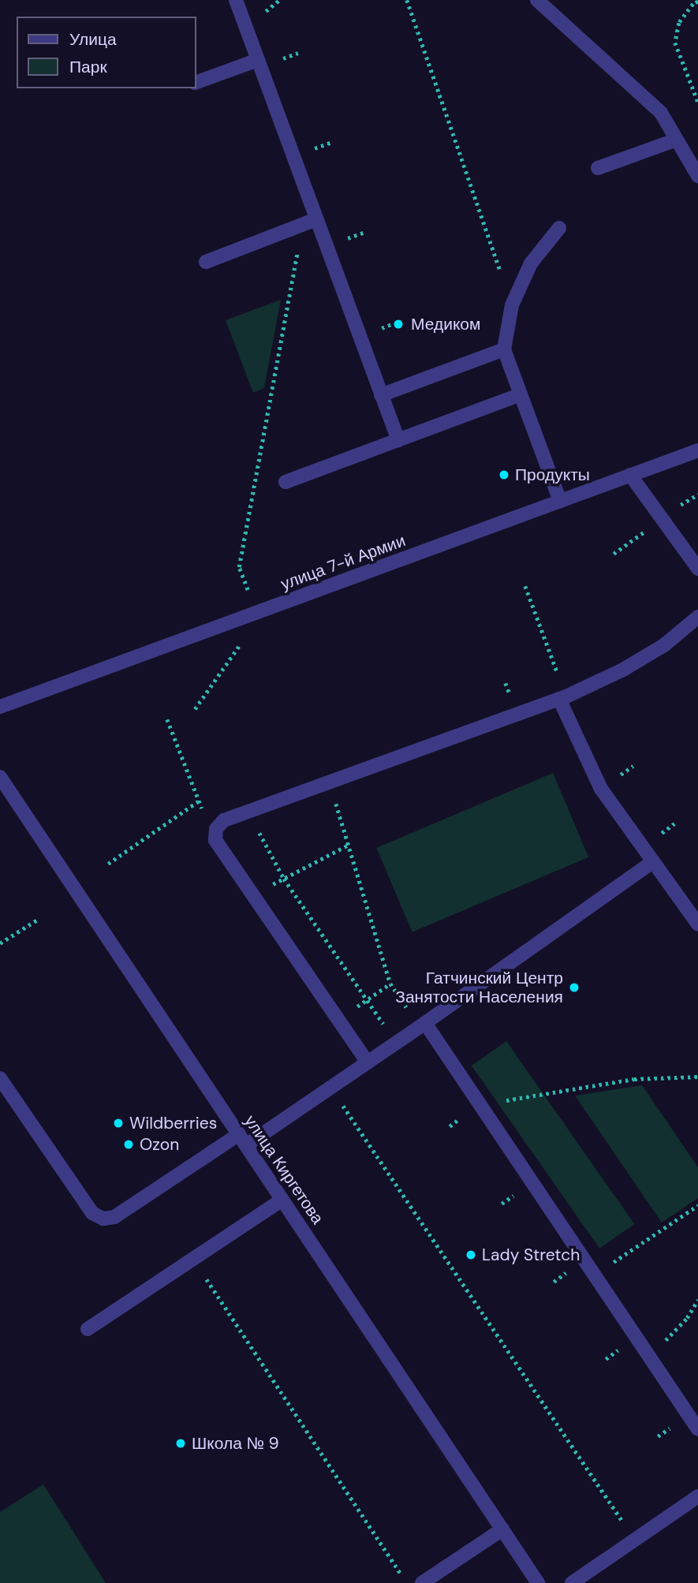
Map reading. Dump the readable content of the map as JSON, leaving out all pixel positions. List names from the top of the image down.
{
  "streets": {
    "street": ["улица 7-й Армии", "улица Киргетова"]
  },
  "places": [
    "Медиком",
    "Продукты",
    "Гатчинский Центр Занятости Населения",
    "Wildberries",
    "Ozon",
    "Lady Stretch",
    "Школа № 9"
  ],
  "legend": ["Улица", "Парк"]
}
